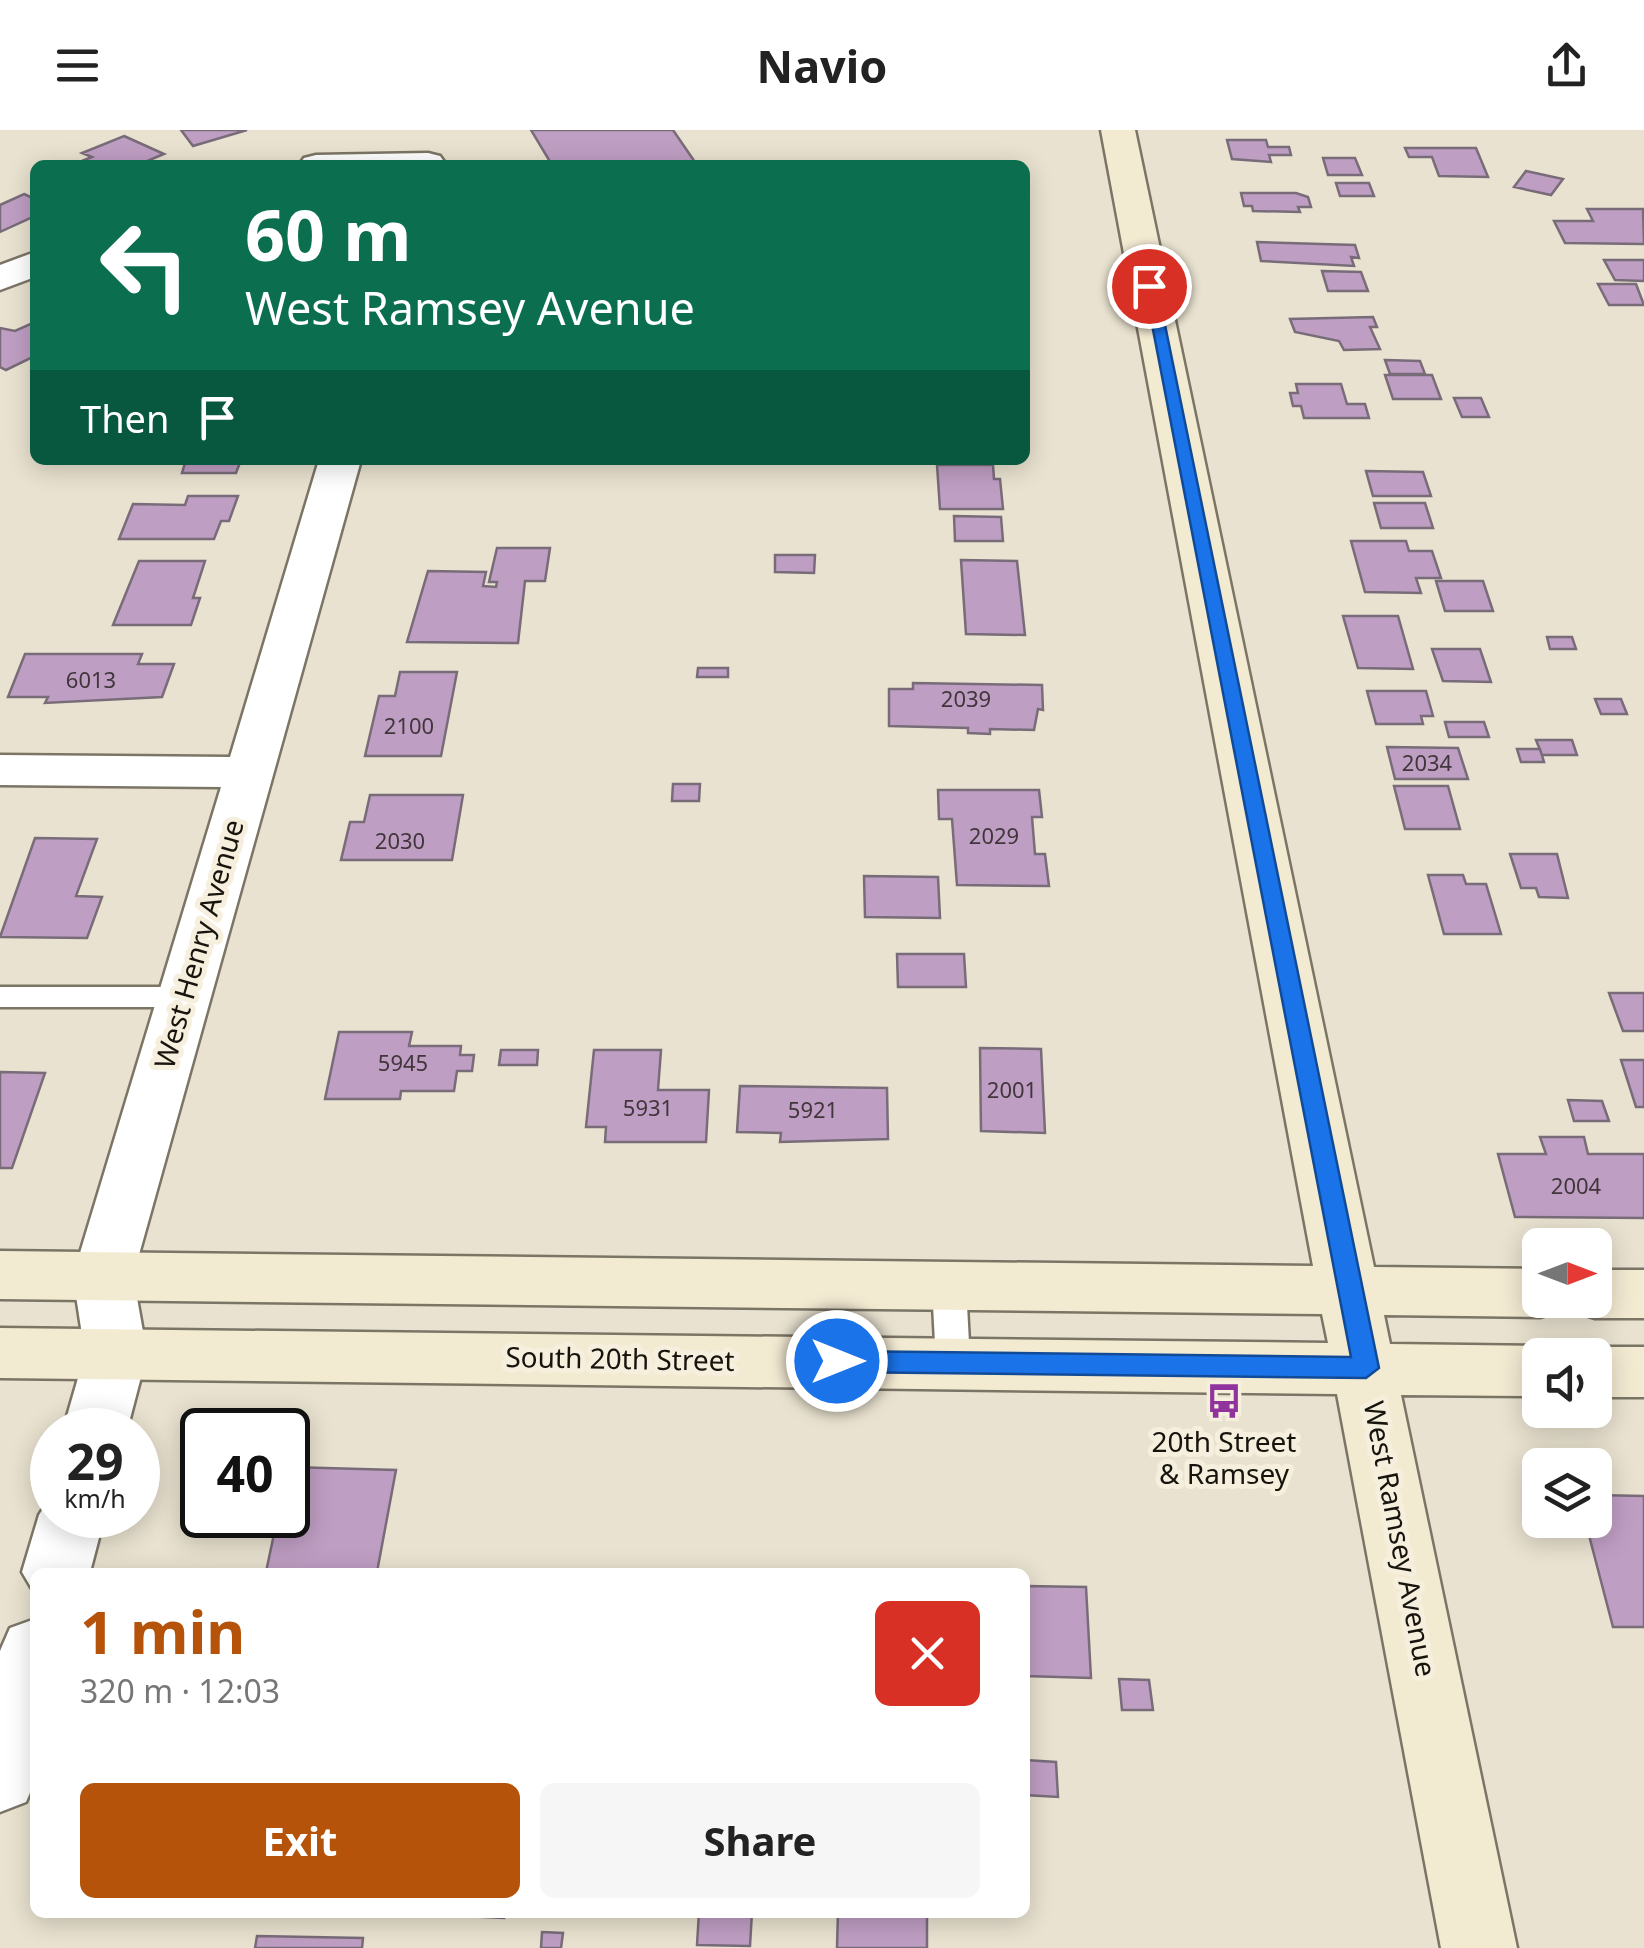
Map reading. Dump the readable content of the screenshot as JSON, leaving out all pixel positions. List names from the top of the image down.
{
  "streets": {
    "street": ["West Henry Avenue", "South 20th Street", "West Ramsey Avenue"]
  },
  "crossings": [
    ["West Henry Avenue", "South 20th Street"],
    ["South 20th Street", "West Ramsey Avenue"]
  ],
  "places": {
    "bus stop": ["20th Street & Ramsey"]
  },
  "house_numbers": [
    "6013",
    "2039",
    "2100",
    "2034",
    "2029",
    "2030",
    "5945",
    "2001",
    "5931",
    "5921",
    "2004"
  ],
  "north": "right",
  "page": {
    "header": "Navio",
    "turn": ["60 m", "West Ramsey Avenue"],
    "then": "Then",
    "speed": "29 km/h",
    "limit": "40",
    "heading": ["1 min", "320 m · 12:03"],
    "buttons": ["Exit", "Share"]
  }
}
